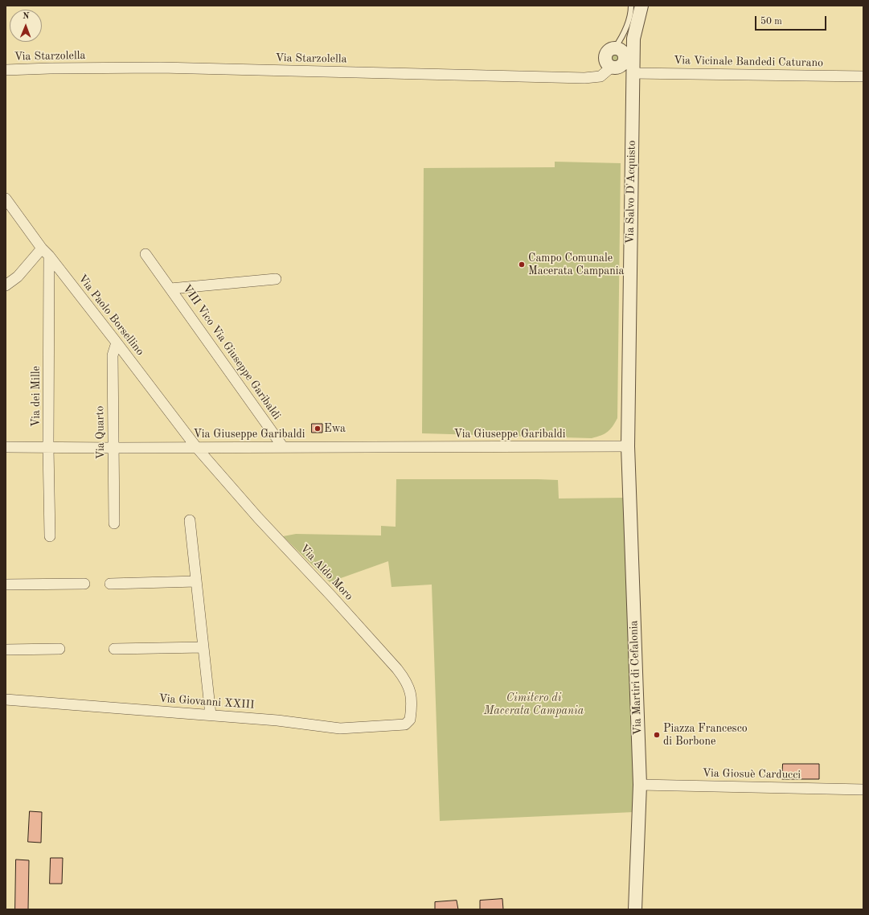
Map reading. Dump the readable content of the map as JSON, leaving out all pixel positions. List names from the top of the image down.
{
  "streets": {
    "street": [
      "Via Starzolella",
      "Via Vicinale Bandedi Caturano",
      "Via Salvo D'Acquisto",
      "Via Paolo Borsellino",
      "VIII Vico Via Giuseppe Garibaldi",
      "Via dei Mille",
      "Via Quarto",
      "Via Giuseppe Garibaldi",
      "Via Aldo Moro",
      "Via Martiri di Cefalonia",
      "Via Giovanni XXIII",
      "Via Giosuè Carducci"
    ]
  },
  "crossings": [
    ["Via Starzolella", "Via Salvo D'Acquisto"],
    ["Via Vicinale Bandedi Caturano", "Via Salvo D'Acquisto"],
    ["Via Salvo D'Acquisto", "Via Giuseppe Garibaldi"],
    ["Via Salvo D'Acquisto", "Via Martiri di Cefalonia"],
    ["Via Paolo Borsellino", "Via dei Mille"],
    ["Via Paolo Borsellino", "Via Quarto"],
    ["Via Paolo Borsellino", "Via Giuseppe Garibaldi"],
    ["Via Paolo Borsellino", "Via Aldo Moro"],
    ["VIII Vico Via Giuseppe Garibaldi", "Via Giuseppe Garibaldi"],
    ["Via dei Mille", "Via Giuseppe Garibaldi"],
    ["Via Quarto", "Via Giuseppe Garibaldi"],
    ["Via Giuseppe Garibaldi", "Via Aldo Moro"],
    ["Via Giuseppe Garibaldi", "Via Martiri di Cefalonia"],
    ["Via Aldo Moro", "Via Giovanni XXIII"],
    ["Via Martiri di Cefalonia", "Via Giosuè Carducci"]
  ],
  "parks": ["Cimitero di Macerata Campania"],
  "places": ["Campo Comunale Macerata Campania", "Ewa", "Piazza Francesco di Borbone"],
  "scale_bar": "50 m",
  "north": "top"
}
